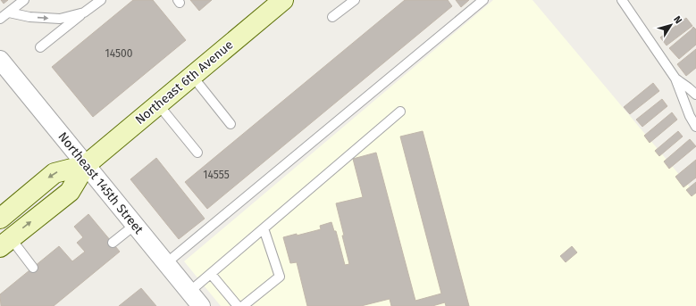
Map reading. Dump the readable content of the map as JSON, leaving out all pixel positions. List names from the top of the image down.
{
  "streets": {
    "main road": ["Northeast 6th Avenue"],
    "street": ["Northeast 145th Street"]
  },
  "crossings": [
    ["Northeast 6th Avenue", "Northeast 145th Street"]
  ],
  "house_numbers": ["14500", "14555"],
  "north": "top right"
}
